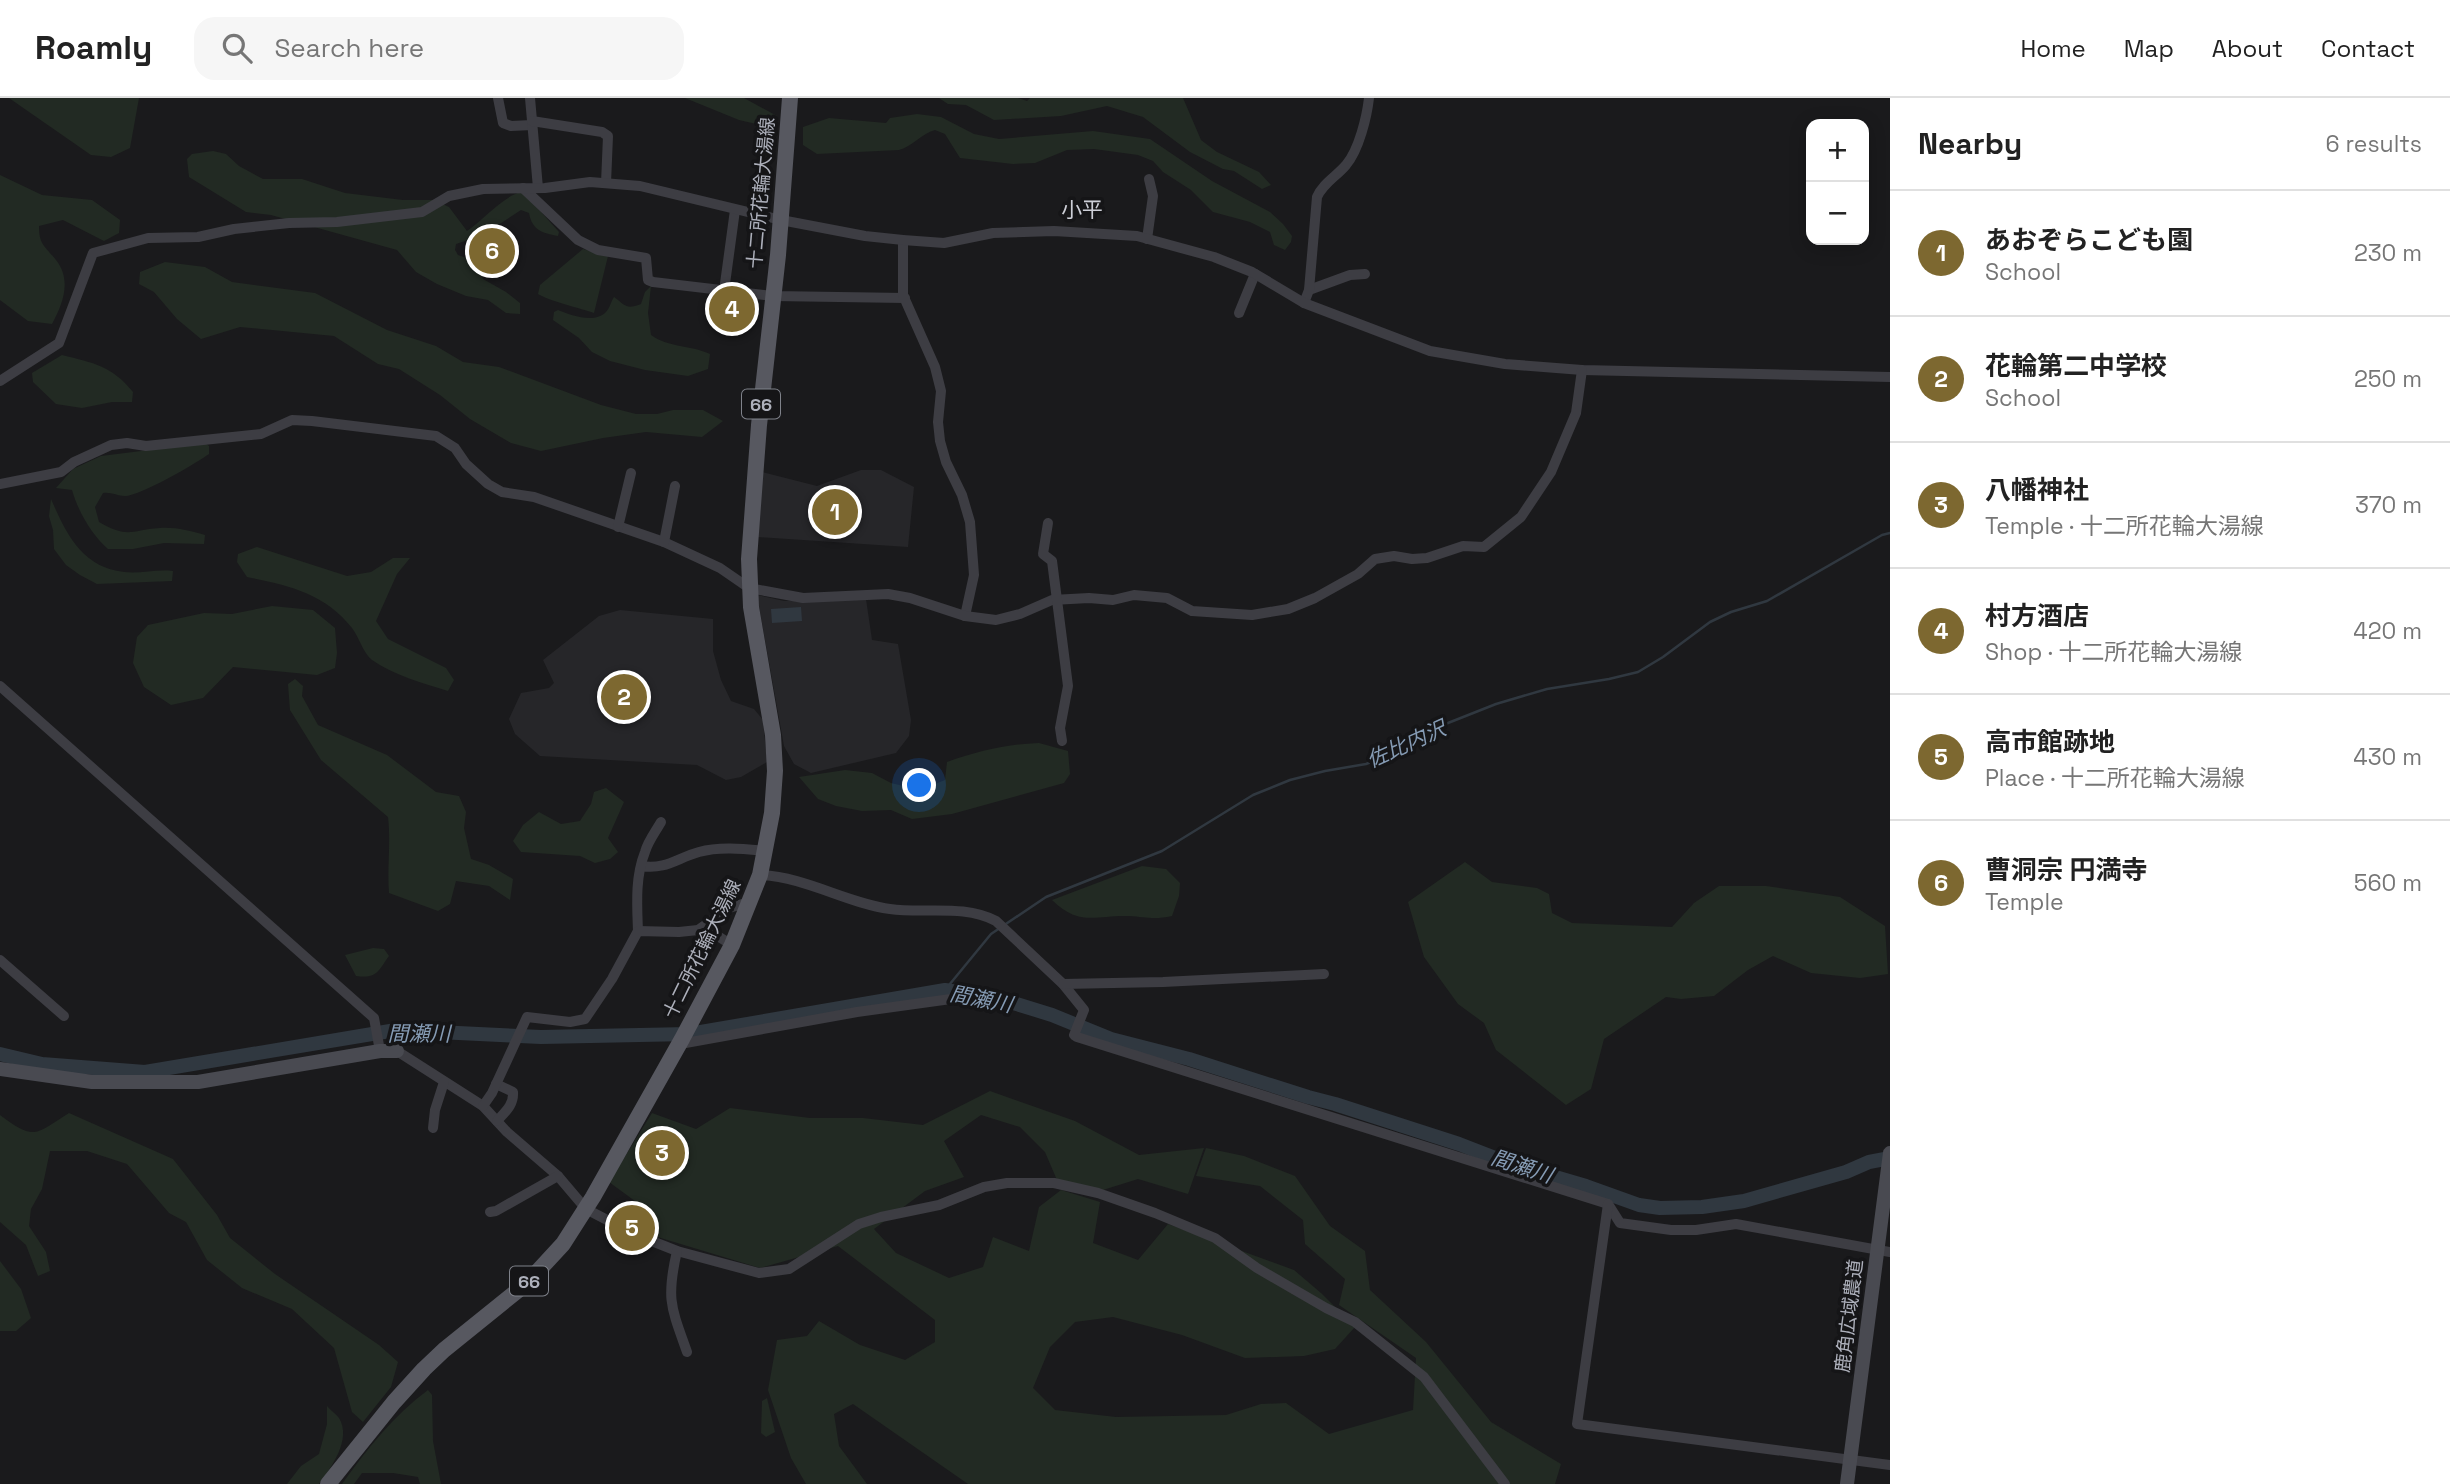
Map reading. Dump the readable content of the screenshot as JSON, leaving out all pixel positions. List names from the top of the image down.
{
  "streets": {
    "main road": ["十二所花輪大湯線", "66"],
    "street": ["鹿角広域農道"]
  },
  "districts": ["小平"],
  "water": ["佐比内沢", "間瀬川"],
  "page": {
    "header": "Roamly",
    "search": "Search here",
    "nav": [
      "Home",
      "Map",
      "About",
      "Contact"
    ],
    "heading": ["Nearby", "6 results"],
    "map_buttons": ["+", "−"],
    "list": [
      {
        "mark": "1",
        "name": "あおぞらこども園",
        "note": "School",
        "value": "230 m"
      },
      {
        "mark": "2",
        "name": "花輪第二中学校",
        "note": "School",
        "value": "250 m"
      },
      {
        "mark": "3",
        "name": "八幡神社",
        "note": "Temple · 十二所花輪大湯線",
        "value": "370 m"
      },
      {
        "mark": "4",
        "name": "村方酒店",
        "note": "Shop · 十二所花輪大湯線",
        "value": "420 m"
      },
      {
        "mark": "5",
        "name": "高市館跡地",
        "note": "Place · 十二所花輪大湯線",
        "value": "430 m"
      },
      {
        "mark": "6",
        "name": "曹洞宗 円満寺",
        "note": "Temple",
        "value": "560 m"
      }
    ],
    "pins": [
      "6",
      "4",
      "1",
      "2",
      "3",
      "5"
    ]
  }
}
